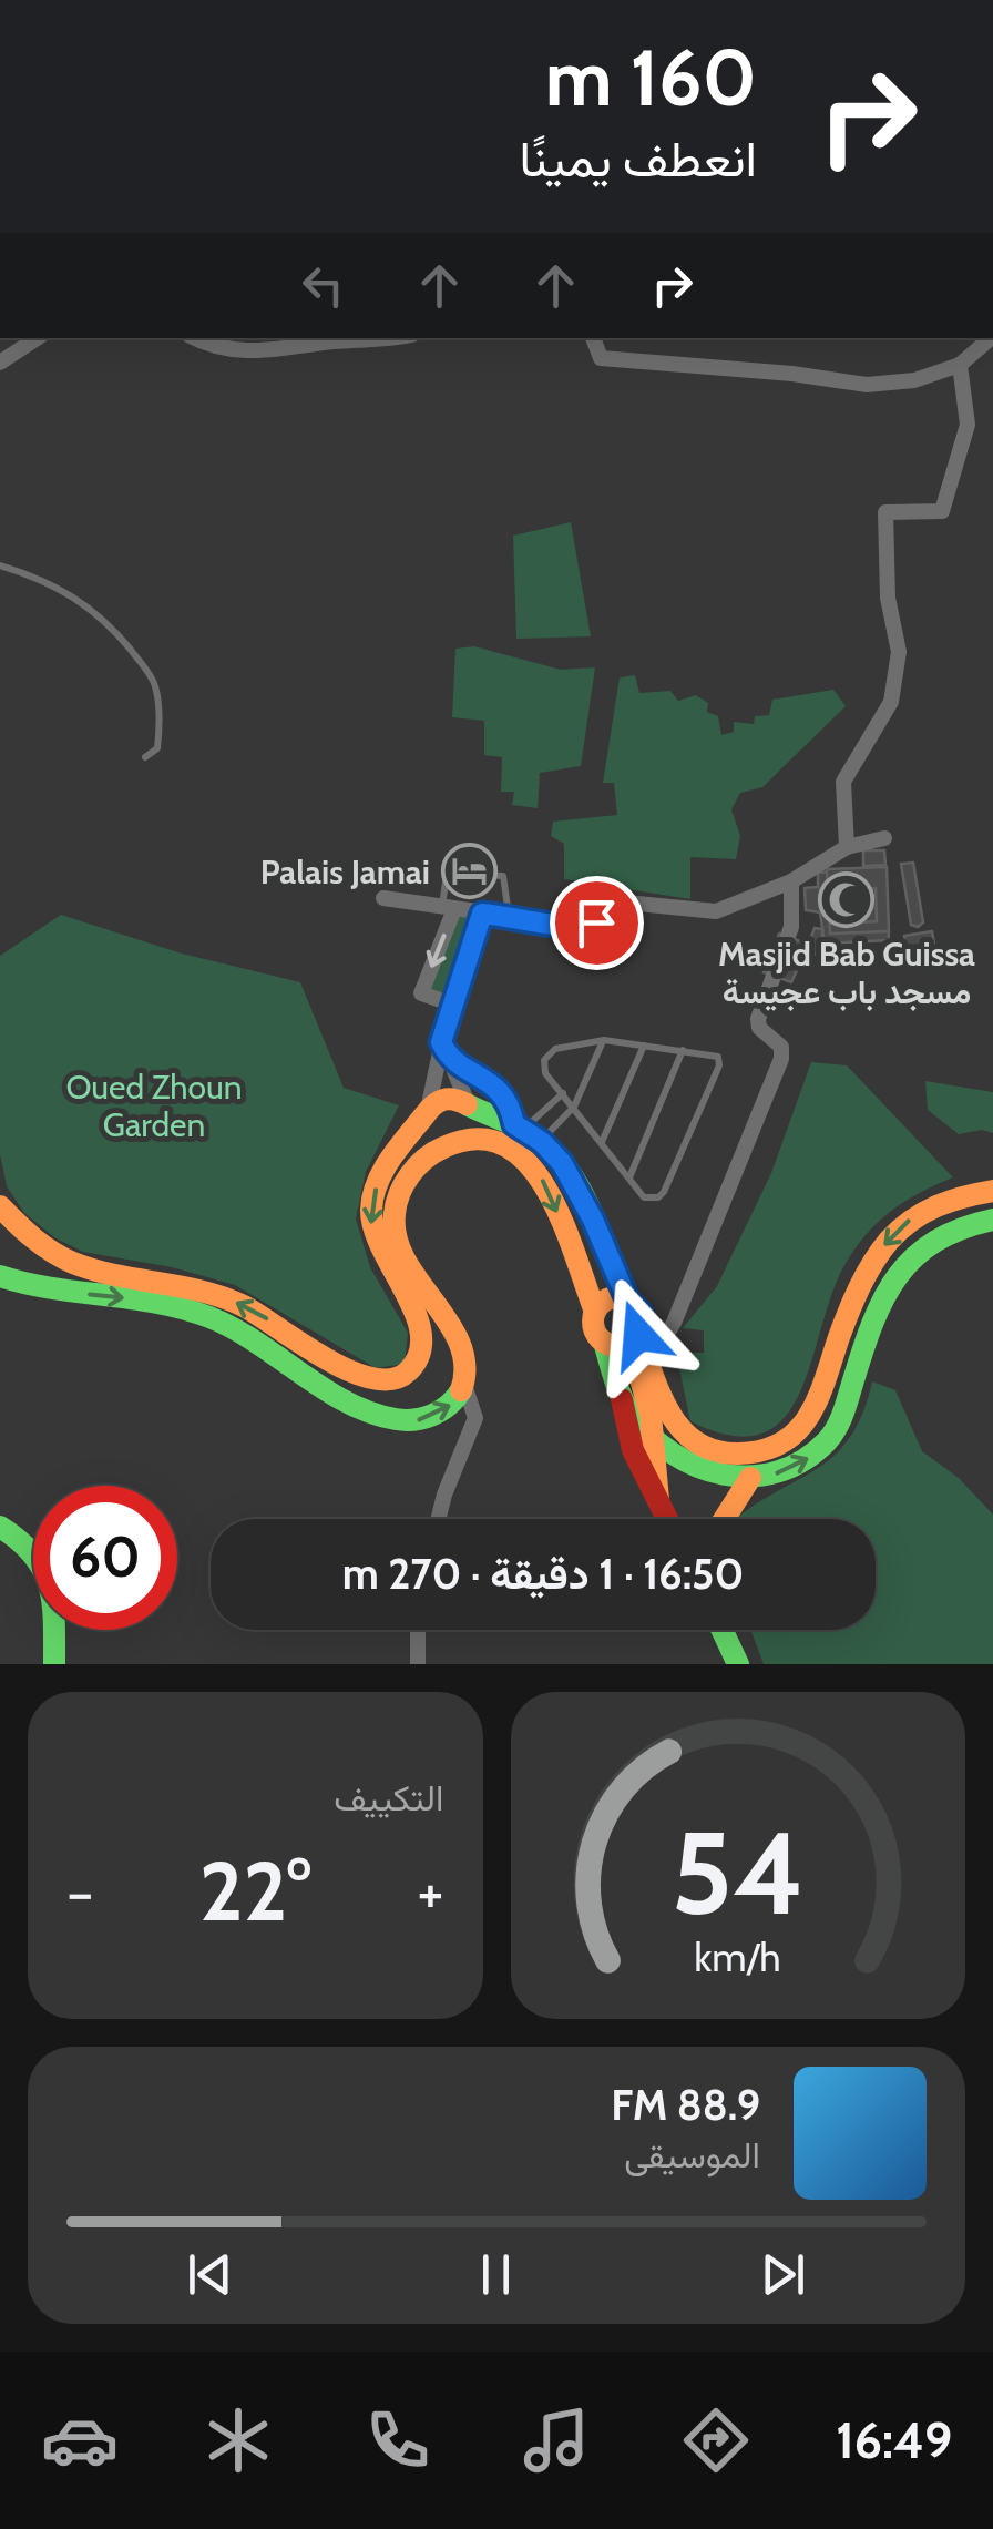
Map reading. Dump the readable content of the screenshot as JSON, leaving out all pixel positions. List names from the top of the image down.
{
  "parks": ["Oued Zhoun Garden"],
  "places": {
    "hotel": ["Palais Jamai"],
    "mosque": ["Masjid Bab Guissa مسجد باب عجيسة"]
  },
  "page": {
    "turn": ["160 m", "انعطف يمينًا"],
    "limit": "60",
    "trip": "16:50 · 1 دقيقة · 270 m",
    "tile": "التكييف",
    "heat": ["−", "22°", "+"],
    "song": ["88.9 FM", "الموسيقى"],
    "tabs": "16:49",
    "gauge": ["54", "km/h"]
  }
}
